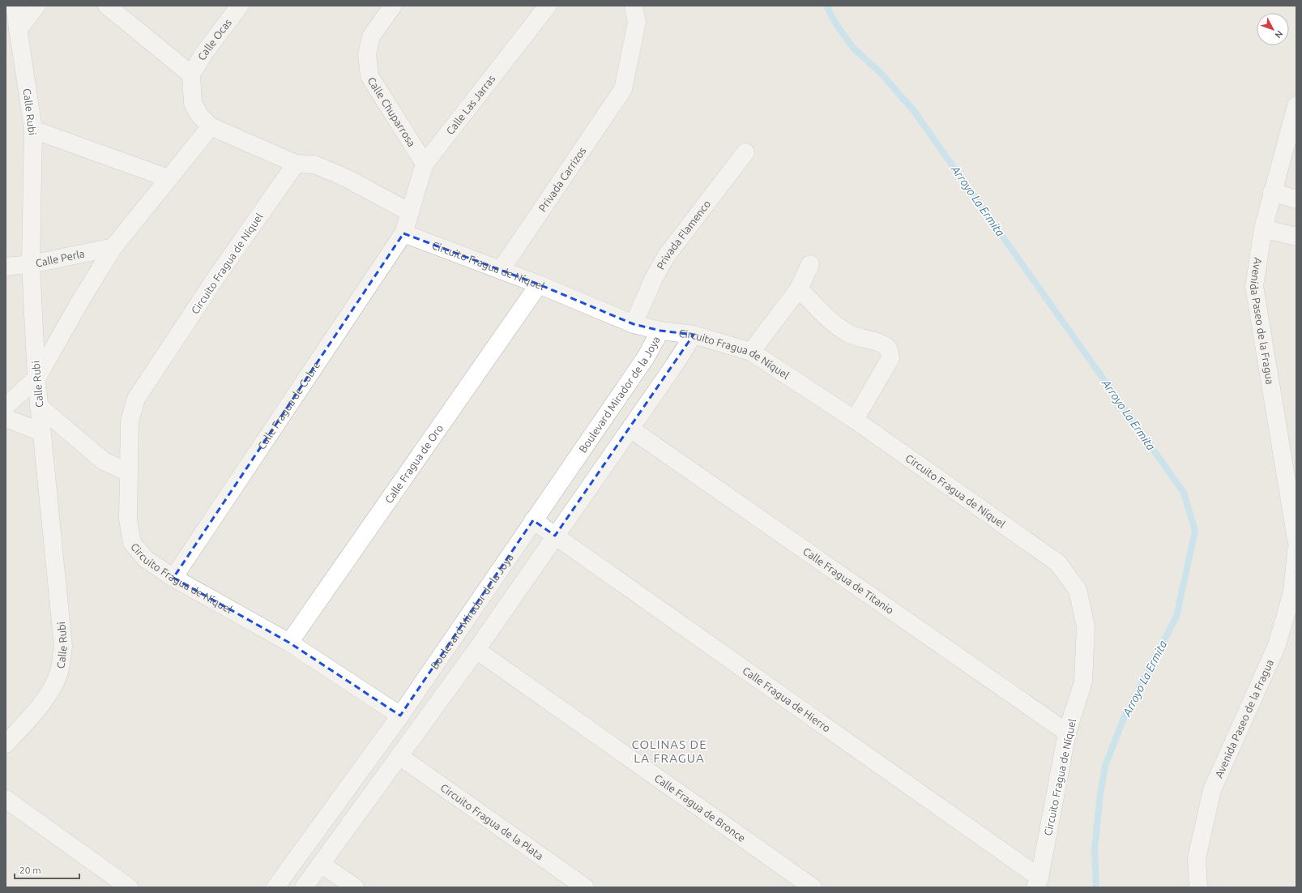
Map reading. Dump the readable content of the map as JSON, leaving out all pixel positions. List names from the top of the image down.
{
  "streets": {
    "street": [
      "Calle Ocas",
      "Calle Las Jarras",
      "Calle Chuparrosa",
      "Calle Rubi",
      "Privada Carrizos",
      "Privada Flamenco",
      "Calle Perla",
      "Circuito Fragua de Níquel",
      "Avenida Paseo de la Fragua",
      "Boulevard Mirador de la Joya",
      "Calle Fragua de Cobre",
      "Calle Fragua de Oro",
      "Calle Fragua de Titanio",
      "Calle Fragua de Hierro",
      "Calle Fragua de Bronce",
      "Circuito Fragua de la Plata"
    ]
  },
  "crossings": [
    ["Calle Las Jarras", "Calle Chuparrosa"],
    ["Calle Rubi", "Calle Perla"],
    ["Privada Carrizos", "Circuito Fragua de Níquel"],
    ["Privada Flamenco", "Circuito Fragua de Níquel"],
    ["Circuito Fragua de Níquel", "Boulevard Mirador de la Joya"],
    ["Circuito Fragua de Níquel", "Calle Fragua de Cobre"],
    ["Circuito Fragua de Níquel", "Calle Fragua de Oro"],
    ["Circuito Fragua de Níquel", "Calle Fragua de Titanio"],
    ["Circuito Fragua de Níquel", "Calle Fragua de Hierro"],
    ["Boulevard Mirador de la Joya", "Calle Fragua de Hierro"]
  ],
  "districts": ["COLINAS DE LA FRAGUA"],
  "water": ["Arroyo La Ermita"],
  "scale_bar": "20 m",
  "north": "bottom right"
}
